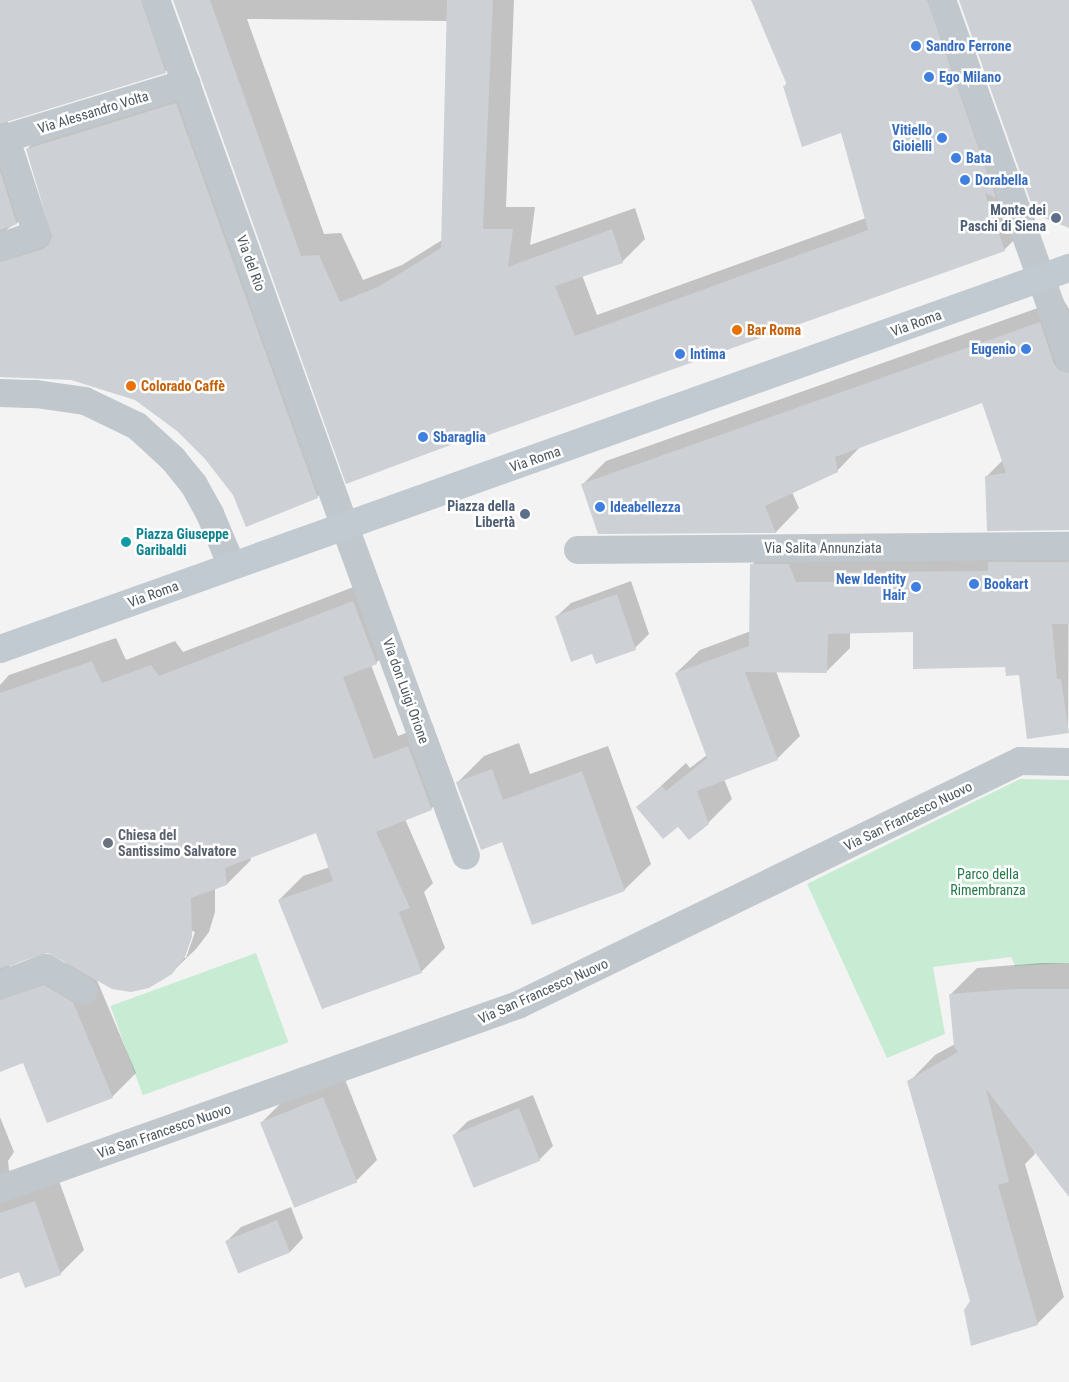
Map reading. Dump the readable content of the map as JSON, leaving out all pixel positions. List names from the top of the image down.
{
  "streets": {
    "main road": ["Via Roma"],
    "street": [
      "Via Alessandro Volta",
      "Via del Rio",
      "Via Salita Annunziata",
      "Via don Luigi Orione",
      "Via San Francesco Nuovo"
    ]
  },
  "crossings": [
    ["Via Alessandro Volta", "Via del Rio"],
    ["Via del Rio", "Via Roma"],
    ["Via del Rio", "Via don Luigi Orione"],
    ["Via Roma", "Via don Luigi Orione"]
  ],
  "parks": ["Parco della Rimembranza"],
  "places": [
    "Sandro Ferrone",
    "Ego Milano",
    "Vitiello Gioielli",
    "Bata",
    "Dorabella",
    "Monte dei Paschi di Siena",
    "Bar Roma",
    "Eugenio",
    "Intima",
    "Colorado Caffè",
    "Sbaraglia",
    "Ideabellezza",
    "Piazza della Libertà",
    "Piazza Giuseppe Garibaldi",
    "Bookart",
    "New Identity Hair",
    "Chiesa del Santissimo Salvatore"
  ]
}
